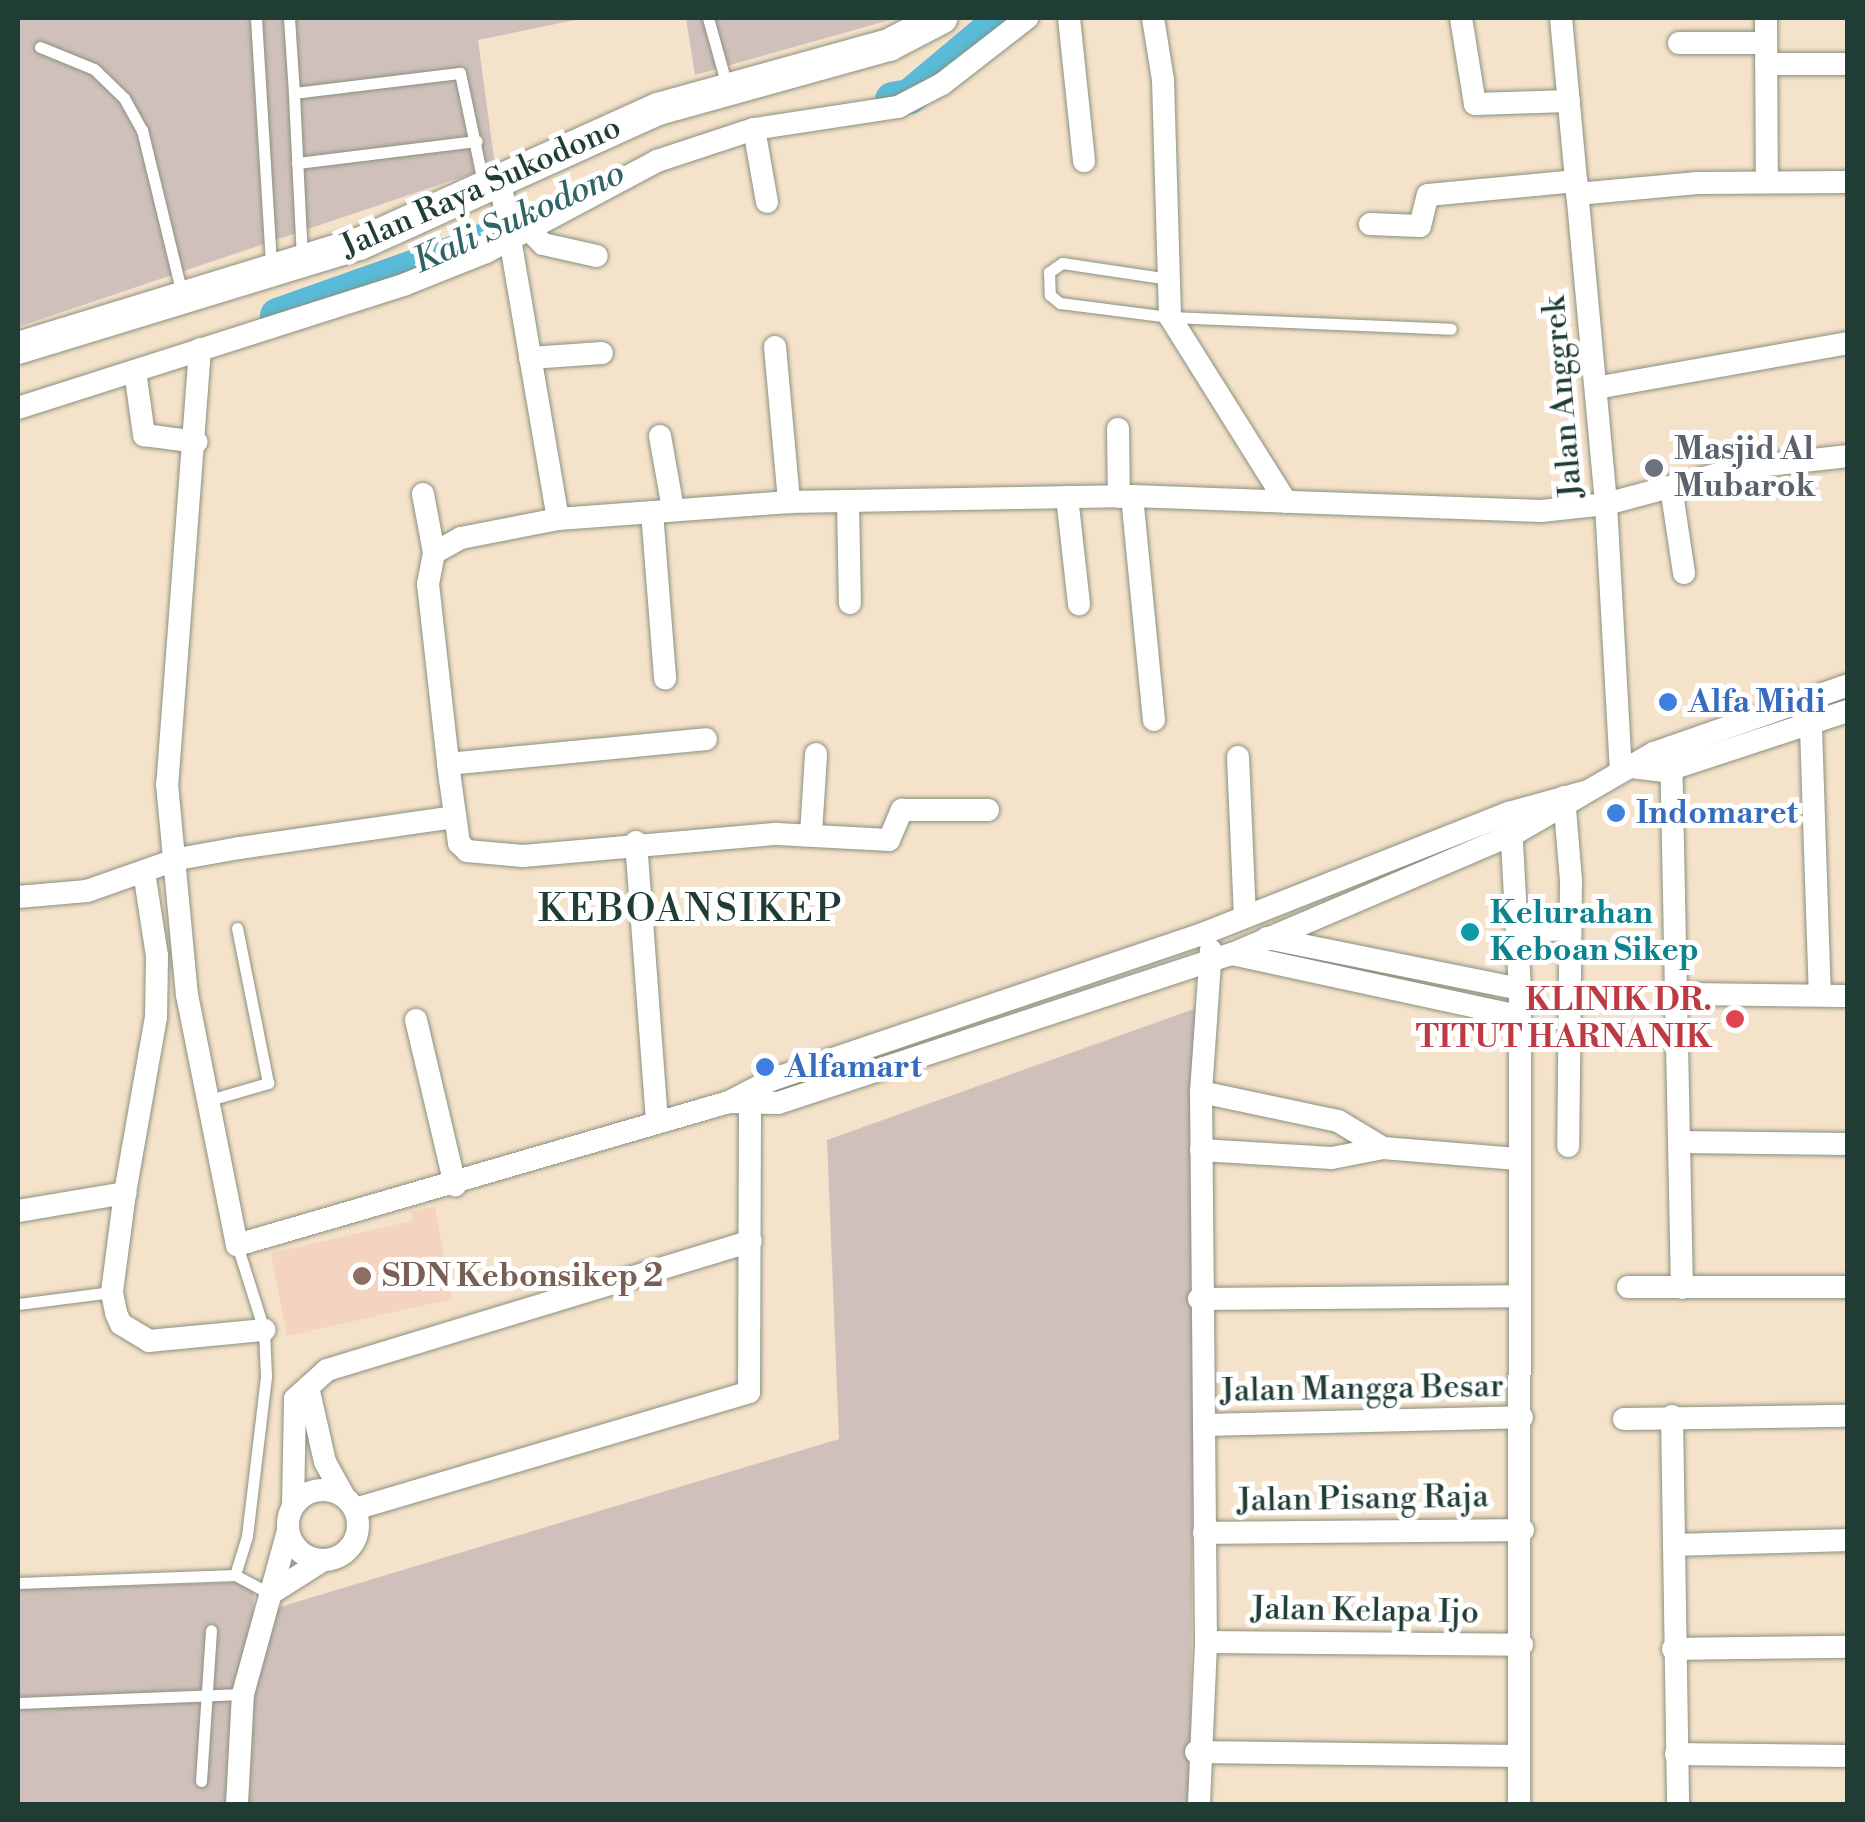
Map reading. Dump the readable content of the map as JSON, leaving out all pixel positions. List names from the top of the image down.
{
  "streets": {
    "main road": ["Jalan Raya Sukodono"],
    "street": [
      "Jalan Anggrek",
      "Jalan Mangga Besar",
      "Jalan Pisang Raja",
      "Jalan Kelapa Ijo"
    ]
  },
  "districts": ["KEBOANSIKEP"],
  "water": ["Kali Sukodono"],
  "places": [
    "Masjid Al Mubarok",
    "Alfa Midi",
    "Indomaret",
    "Kelurahan Keboan Sikep",
    "KLINIK DR. TITUT HARNANIK",
    "Alfamart",
    "SDN Kebonsikep 2"
  ]
}
